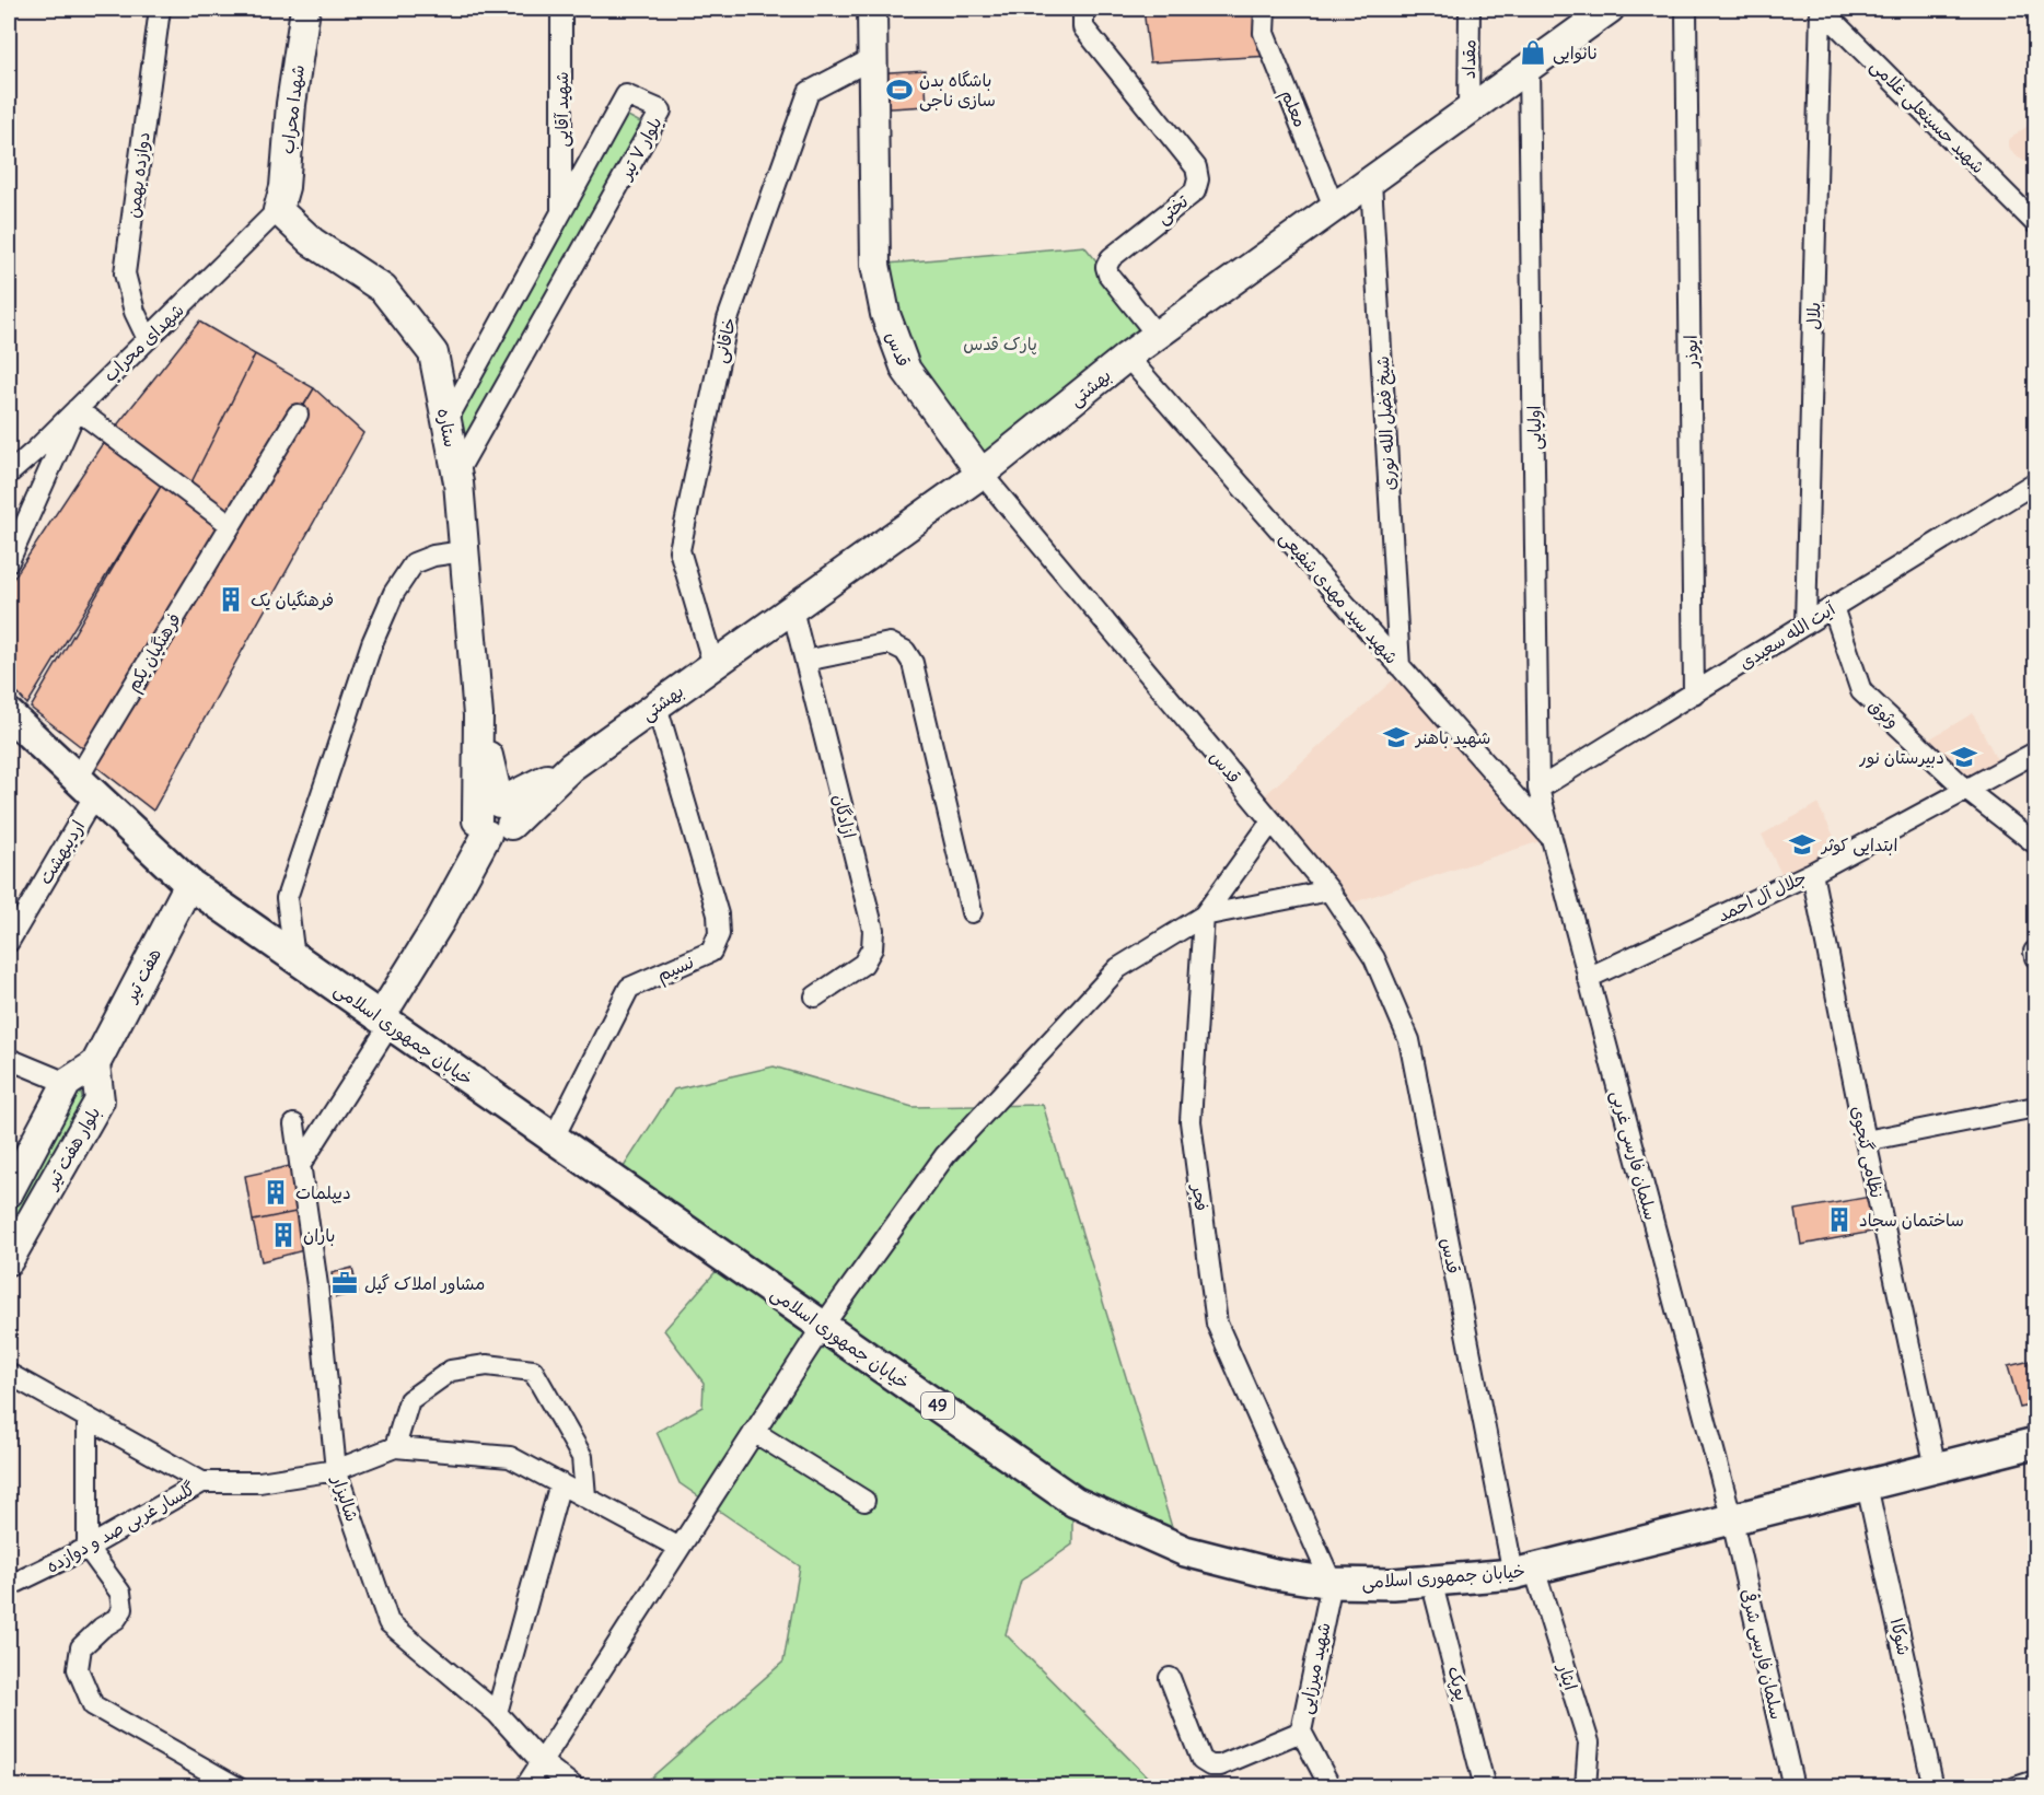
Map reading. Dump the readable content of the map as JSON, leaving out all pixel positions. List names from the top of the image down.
{
  "streets": {
    "main road": ["خیابان جمهوری اسلامی", "49"],
    "street": [
      "مقداد",
      "معلم",
      "شهدا محراب",
      "شهید آقایی",
      "شهید حسینعلی غلامی",
      "بلوار ۷ تیر",
      "دوازده بهمن",
      "تختی",
      "بلال",
      "خاقانی",
      "شهدای محراب",
      "قدس",
      "ابوذر",
      "بهشتی",
      "شیخ فضل الله نوری",
      "ستاره",
      "اولیایی",
      "شهید سید مهدی شفیعی",
      "آیت الله سعیدی",
      "فرهنگیان یکم",
      "وثوق",
      "ازادگان",
      "اردیبهشت",
      "جلال آل احمد",
      "نسیم",
      "هفت تیر",
      "بلوار هفت تیر",
      "نظامی گنجوی",
      "سلمان فارسی غربی",
      "فجر",
      "شالیزار",
      "گلسار غربی صد و دوازده",
      "شوکا۱",
      "سلمان فارسی شرقی",
      "شهید میرزایی",
      "ایثار",
      "پوپک"
    ]
  },
  "crossings": [
    ["مقداد", "بهشتی"],
    ["معلم", "بهشتی"],
    ["شهدا محراب", "شهدای محراب"],
    ["شهدا محراب", "ستاره"],
    ["شهید آقایی", "بلوار ۷ تیر"],
    ["شهید حسینعلی غلامی", "بلال"],
    ["بلوار ۷ تیر", "ستاره"],
    ["دوازده بهمن", "شهدای محراب"],
    ["تختی", "بهشتی"],
    ["بلال", "آیت الله سعیدی"],
    ["خاقانی", "قدس"],
    ["خاقانی", "بهشتی"],
    ["شهدای محراب", "ستاره"],
    ["قدس", "بهشتی"],
    ["قدس", "خیابان جمهوری اسلامی"],
    ["قدس", "ایثار"],
    ["ابوذر", "آیت الله سعیدی"],
    ["بهشتی", "شیخ فضل الله نوری"],
    ["بهشتی", "ستاره"],
    ["بهشتی", "اولیایی"],
    ["بهشتی", "شهید سید مهدی شفیعی"],
    ["بهشتی", "ازادگان"],
    ["بهشتی", "نسیم"],
    ["شیخ فضل الله نوری", "شهید سید مهدی شفیعی"],
    ["اولیایی", "آیت الله سعیدی"],
    ["اولیایی", "سلمان فارسی غربی"],
    ["شهید سید مهدی شفیعی", "سلمان فارسی غربی"],
    ["آیت الله سعیدی", "وثوق"],
    ["آیت الله سعیدی", "سلمان فارسی غربی"],
    ["فرهنگیان یکم", "اردیبهشت"],
    ["فرهنگیان یکم", "خیابان جمهوری اسلامی"],
    ["وثوق", "جلال آل احمد"],
    ["اردیبهشت", "خیابان جمهوری اسلامی"],
    ["جلال آل احمد", "نظامی گنجوی"],
    ["جلال آل احمد", "سلمان فارسی غربی"],
    ["نسیم", "خیابان جمهوری اسلامی"],
    ["هفت تیر", "خیابان جمهوری اسلامی"],
    ["هفت تیر", "بلوار هفت تیر"],
    ["خیابان جمهوری اسلامی", "نظامی گنجوی"],
    ["خیابان جمهوری اسلامی", "سلمان فارسی غربی"],
    ["خیابان جمهوری اسلامی", "فجر"],
    ["خیابان جمهوری اسلامی", "شوکا۱"],
    ["خیابان جمهوری اسلامی", "سلمان فارسی شرقی"],
    ["خیابان جمهوری اسلامی", "شهید میرزایی"],
    ["خیابان جمهوری اسلامی", "ایثار"],
    ["خیابان جمهوری اسلامی", "پوپک"],
    ["سلمان فارسی غربی", "سلمان فارسی شرقی"],
    ["فجر", "شهید میرزایی"],
    ["شالیزار", "گلسار غربی صد و دوازده"]
  ],
  "parks": ["پارک قدس"],
  "places": {
    "shop": ["نانوایی"],
    "sports": ["باشگاه بدن سازی ناجی"],
    "building": [
      "فرهنگیان یک",
      "دیپلمات",
      "ساختمان سجاد",
      "باران"
    ],
    "school or university": ["شهید باهنر", "دبیرستان نور", "ابتدایی کوثر"],
    "office": ["مشاور املاک گیل"]
  }
}
